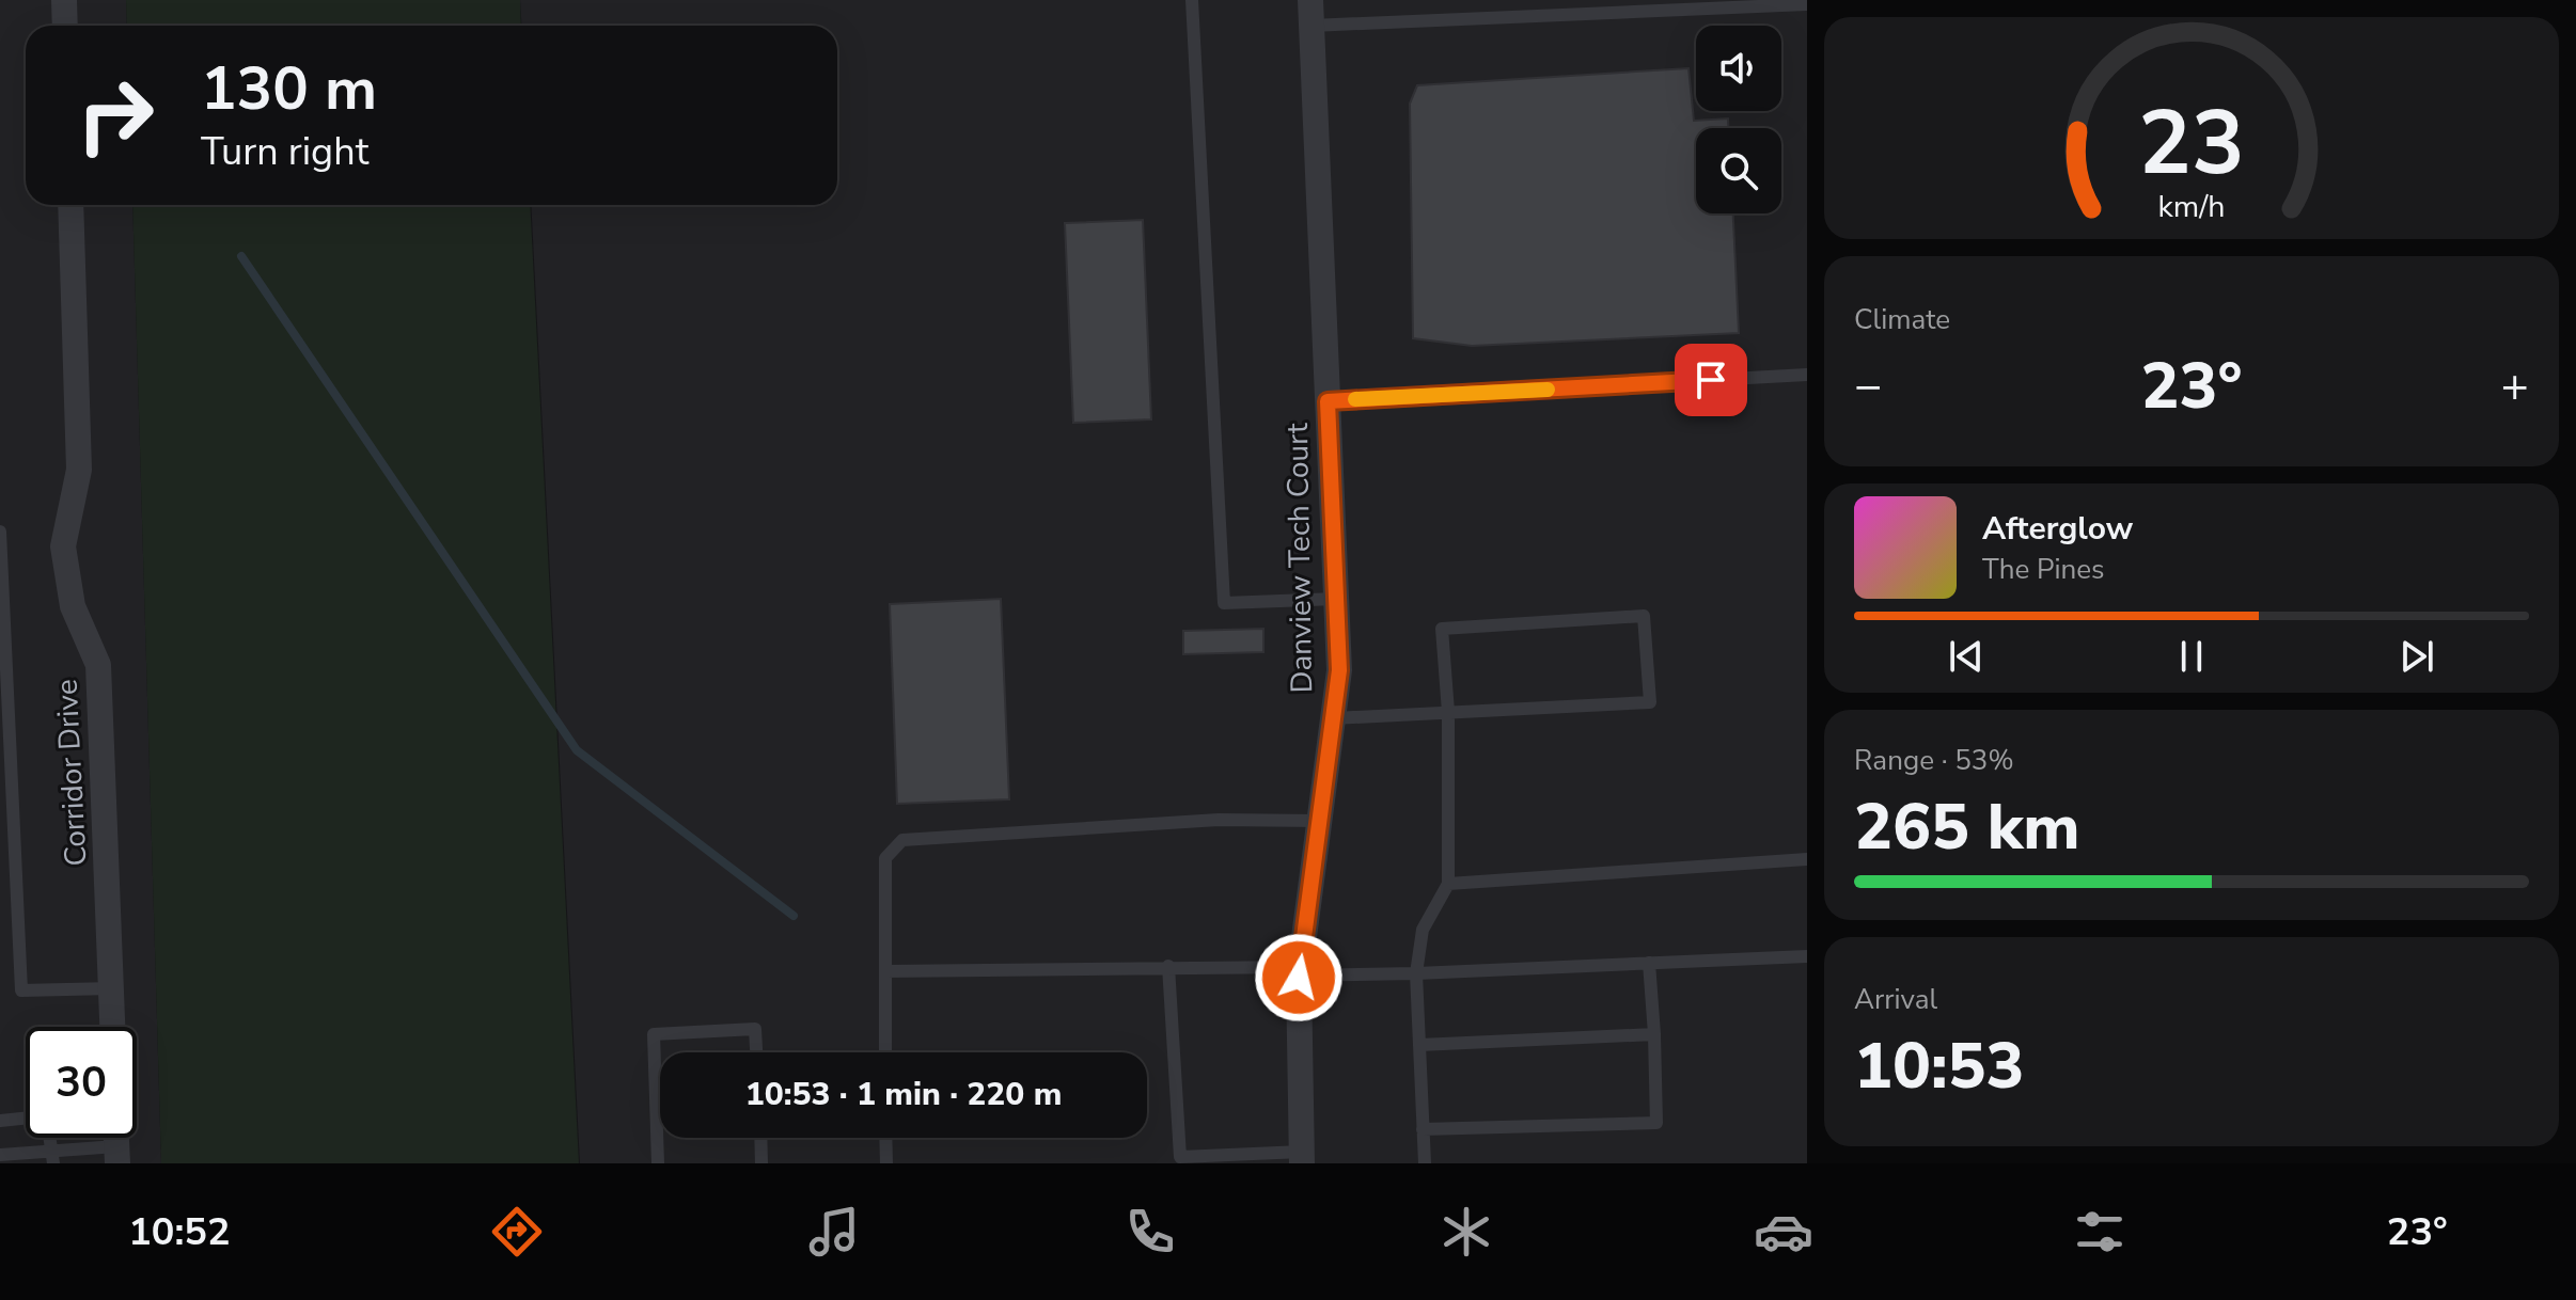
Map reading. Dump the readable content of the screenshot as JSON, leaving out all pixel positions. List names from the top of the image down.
{
  "streets": {
    "street": ["Danview Tech Court", "Corridor Drive"]
  },
  "page": {
    "turn": ["130 m", "Turn right"],
    "tile": [
      "Climate",
      ["Range · 53%", "265 km"],
      ["Arrival", "10:53"]
    ],
    "heat": ["−", "23°", "+"],
    "song": ["Afterglow", "The Pines"],
    "limit": "30",
    "trip": "10:53 · 1 min · 220 m",
    "tabs": ["10:52", "23°"],
    "gauge": ["23", "km/h"]
  }
}
